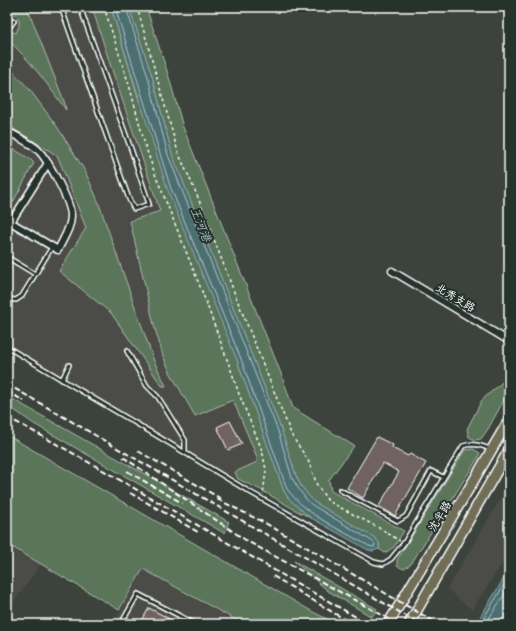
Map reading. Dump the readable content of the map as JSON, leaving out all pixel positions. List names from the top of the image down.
{
  "streets": {
    "main road": ["沈半路"],
    "street": ["北秀支路"]
  },
  "water": ["王河港"]
}
